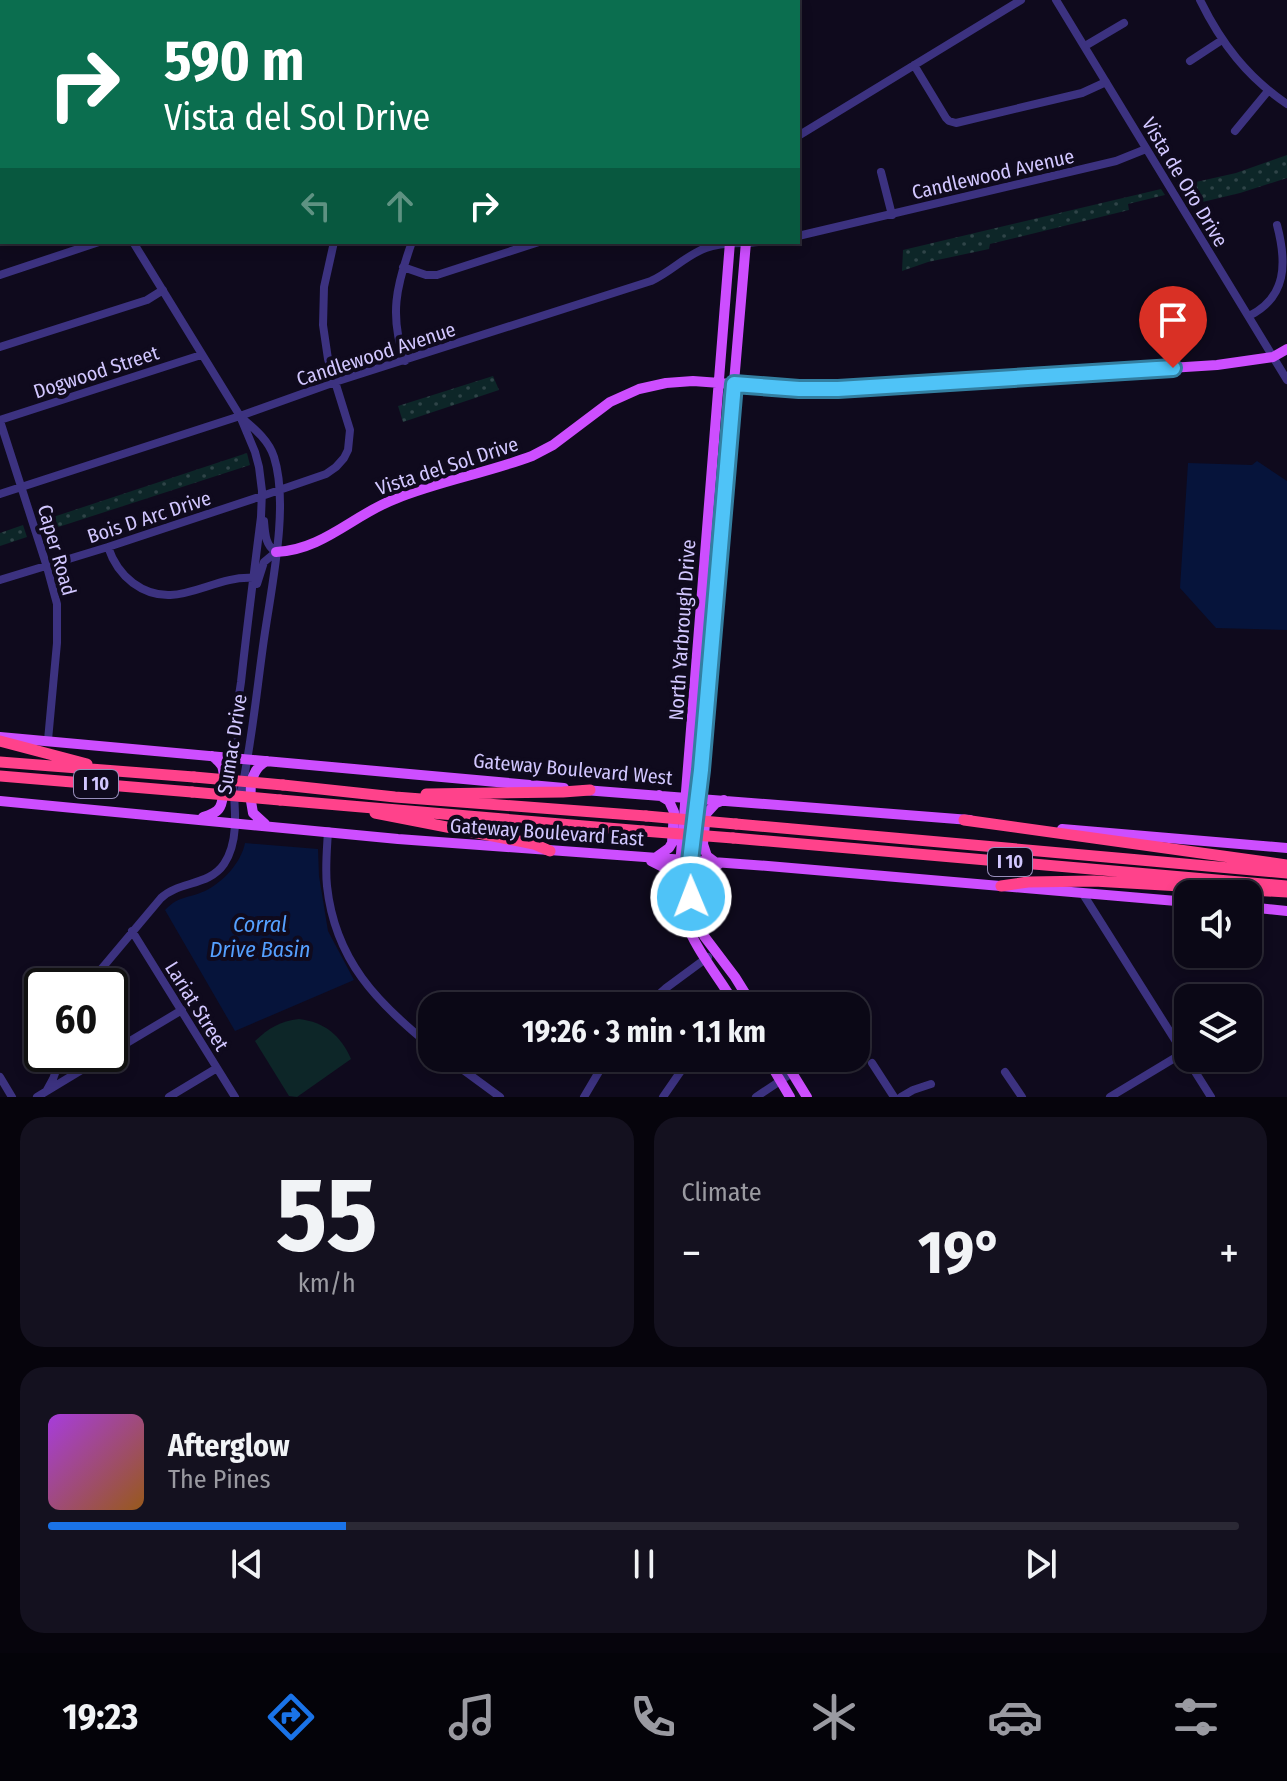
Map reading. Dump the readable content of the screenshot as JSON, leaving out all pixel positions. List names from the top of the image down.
{
  "streets": {
    "highway": ["I 10"],
    "main road": [
      "Vista del Sol Drive",
      "North Yarbrough Drive",
      "Gateway Boulevard West",
      "Gateway Boulevard East"
    ],
    "street": [
      "Candlewood Avenue",
      "Vista de Oro Drive",
      "Dogwood Street",
      "Bois D Arc Drive",
      "Caper Road",
      "Sumac Drive",
      "Lariat Street"
    ]
  },
  "crossings": [
    ["Candlewood Avenue", "Vista de Oro Drive"],
    ["Candlewood Avenue", "Bois D Arc Drive"],
    ["Candlewood Avenue", "Caper Road"],
    ["Candlewood Avenue", "Sumac Drive"],
    ["Vista de Oro Drive", "Vista del Sol Drive"],
    ["Dogwood Street", "Caper Road"],
    ["Dogwood Street", "Sumac Drive"],
    ["Vista del Sol Drive", "North Yarbrough Drive"],
    ["Vista del Sol Drive", "Sumac Drive"],
    ["Bois D Arc Drive", "Caper Road"],
    ["Bois D Arc Drive", "Sumac Drive"],
    ["Caper Road", "Gateway Boulevard West"],
    ["North Yarbrough Drive", "Gateway Boulevard West"],
    ["North Yarbrough Drive", "Gateway Boulevard East"],
    ["Sumac Drive", "Gateway Boulevard West"],
    ["Sumac Drive", "Gateway Boulevard East"]
  ],
  "water": ["Corral Drive Basin"],
  "page": {
    "turn": ["590 m", "Vista del Sol Drive"],
    "limit": "60",
    "trip": "19:26 · 3 min · 1.1 km",
    "tile": [
      ["55", "km/h"],
      "Climate"
    ],
    "heat": ["−", "19°", "+"],
    "song": ["Afterglow", "The Pines"],
    "tabs": "19:23"
  }
}
